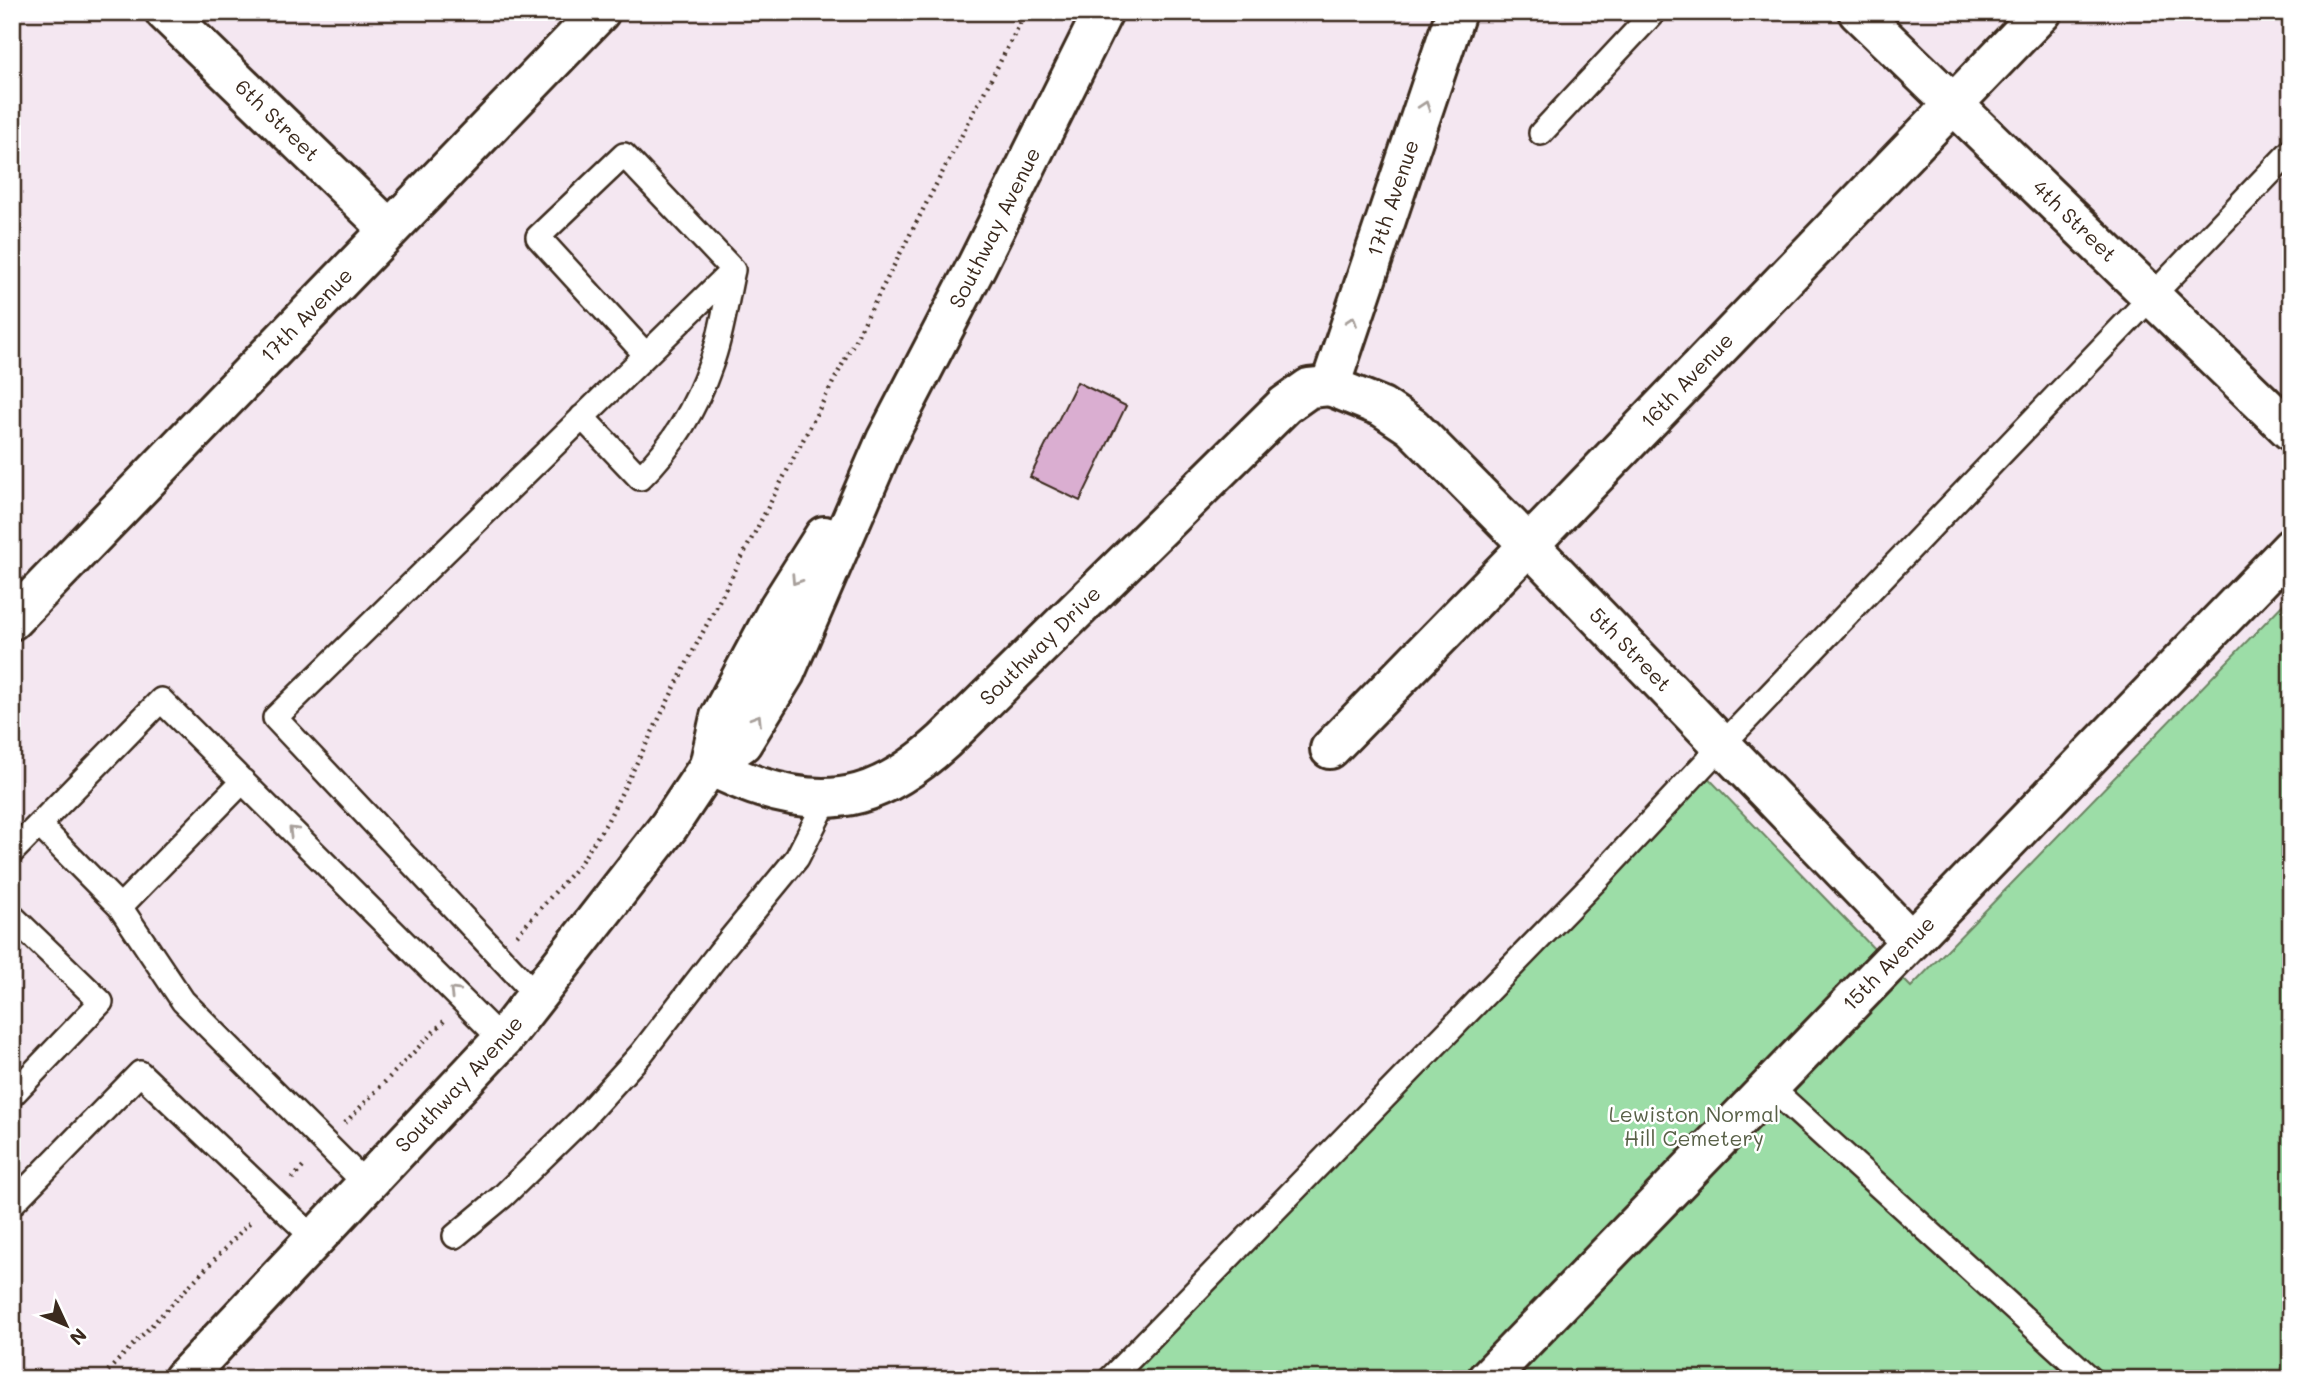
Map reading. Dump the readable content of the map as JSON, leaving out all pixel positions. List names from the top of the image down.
{
  "streets": {
    "street": [
      "6th Street",
      "17th Avenue",
      "4th Street",
      "Southway Avenue",
      "16th Avenue",
      "Southway Drive",
      "5th Street",
      "15th Avenue"
    ]
  },
  "crossings": [
    ["6th Street", "17th Avenue"],
    ["17th Avenue", "Southway Drive"],
    ["17th Avenue", "5th Street"],
    ["4th Street", "16th Avenue"],
    ["Southway Avenue", "Southway Drive"],
    ["16th Avenue", "5th Street"],
    ["Southway Drive", "5th Street"],
    ["5th Street", "15th Avenue"]
  ],
  "parks": ["Lewiston Normal Hill Cemetery"],
  "north": "bottom right"
}
